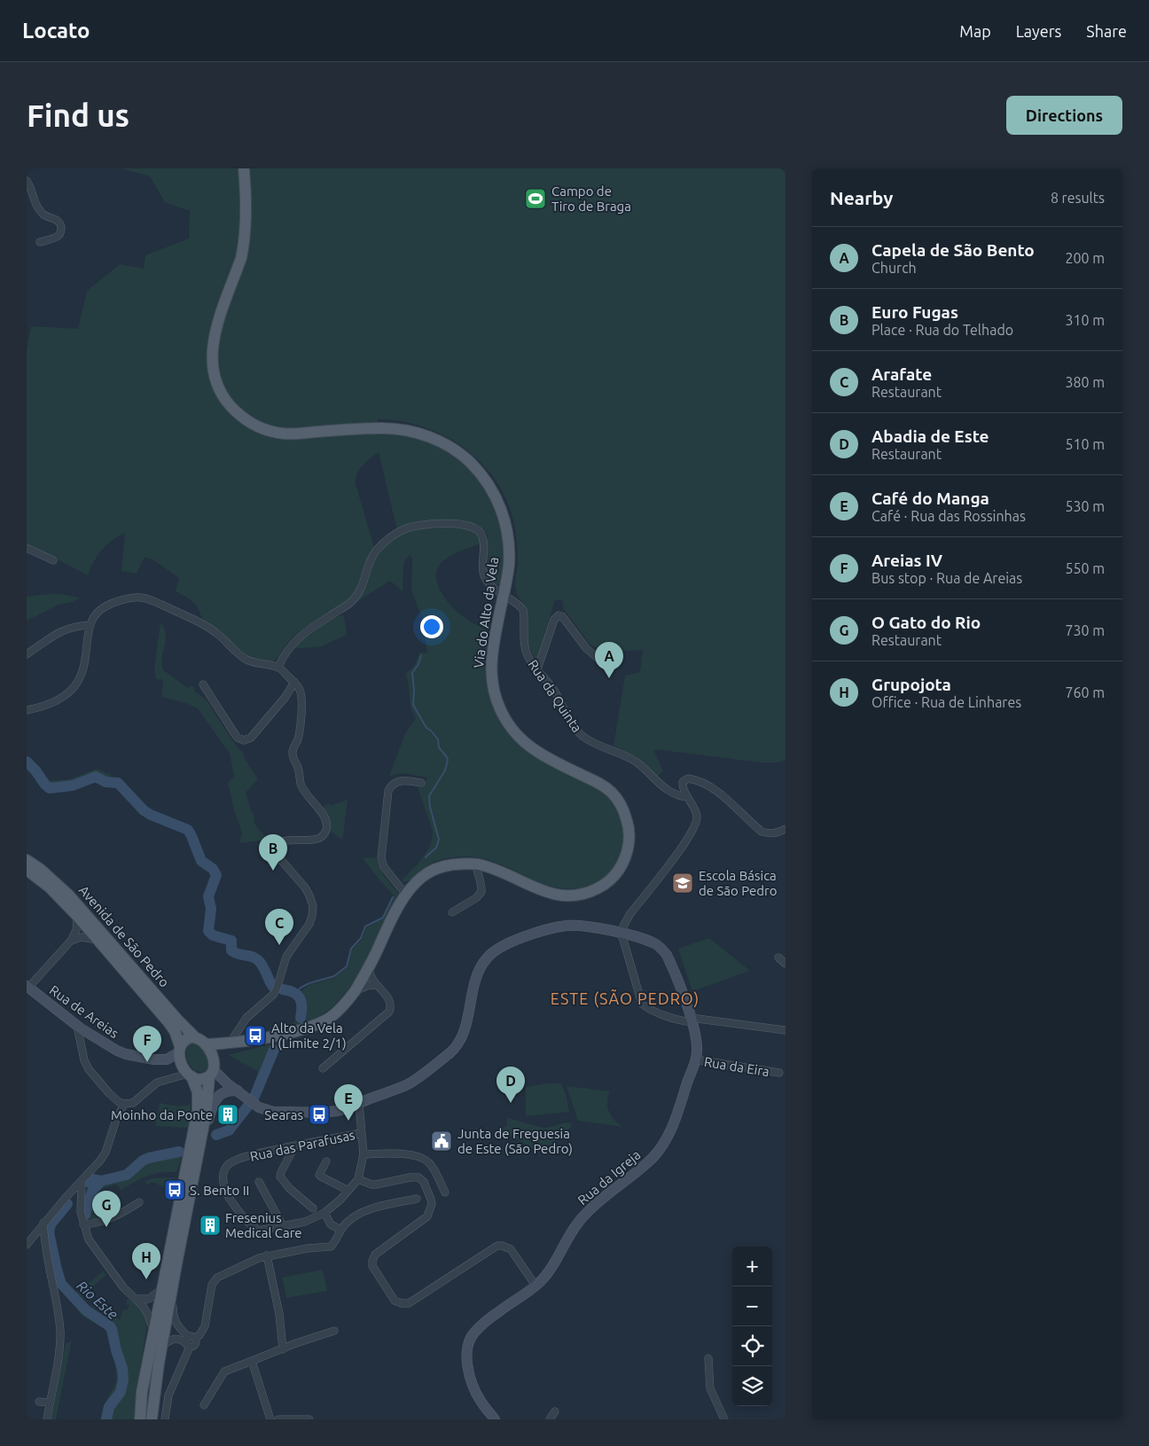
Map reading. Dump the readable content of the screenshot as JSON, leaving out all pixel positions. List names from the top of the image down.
{
  "streets": {
    "main road": ["Via do Alto da Vela", "Avenida de São Pedro"],
    "street": [
      "Rua da Quinta",
      "Rua de Areias",
      "Rua da Eira",
      "Rua das Parafusas",
      "Rua da Igreja"
    ]
  },
  "crossings": [
    ["Via do Alto da Vela", "Rua da Quinta"],
    ["Via do Alto da Vela", "Avenida de São Pedro"],
    ["Via do Alto da Vela", "Rua de Areias"],
    ["Via do Alto da Vela", "Rua da Igreja"],
    ["Avenida de São Pedro", "Rua de Areias"],
    ["Avenida de São Pedro", "Rua da Igreja"],
    ["Rua de Areias", "Rua da Igreja"],
    ["Rua da Eira", "Rua da Igreja"]
  ],
  "districts": ["ESTE (SÃO PEDRO)"],
  "water": ["Rio Este"],
  "places": {
    "sports": ["Campo de Tiro de Braga"],
    "school or university": ["Escola Básica de São Pedro"],
    "bus stop": ["Alto da Vela I (Limite 2/1)", "Searas", "S. Bento II"],
    "building": ["Moinho da Ponte", "Fresenius Medical Care"],
    "public building": ["Junta de Freguesia de Este (São Pedro)"]
  },
  "page": {
    "header": "Locato",
    "nav": ["Map", "Layers", "Share"],
    "buttons": "Directions",
    "title": "Find us",
    "heading": ["Nearby", "8 results"],
    "list": [
      {
        "mark": "A",
        "name": "Capela de São Bento",
        "note": "Church",
        "value": "200 m"
      },
      {
        "mark": "B",
        "name": "Euro Fugas",
        "note": "Place · Rua do Telhado",
        "value": "310 m"
      },
      {
        "mark": "C",
        "name": "Arafate",
        "note": "Restaurant",
        "value": "380 m"
      },
      {
        "mark": "D",
        "name": "Abadia de Este",
        "note": "Restaurant",
        "value": "510 m"
      },
      {
        "mark": "E",
        "name": "Café do Manga",
        "note": "Café · Rua das Rossinhas",
        "value": "530 m"
      },
      {
        "mark": "F",
        "name": "Areias IV",
        "note": "Bus stop · Rua de Areias",
        "value": "550 m"
      },
      {
        "mark": "G",
        "name": "O Gato do Rio",
        "note": "Restaurant",
        "value": "730 m"
      },
      {
        "mark": "H",
        "name": "Grupojota",
        "note": "Office · Rua de Linhares",
        "value": "760 m"
      }
    ],
    "pins": [
      "A",
      "B",
      "C",
      "F",
      "D",
      "E",
      "G",
      "H"
    ],
    "map_buttons": ["+", "−"]
  }
}
